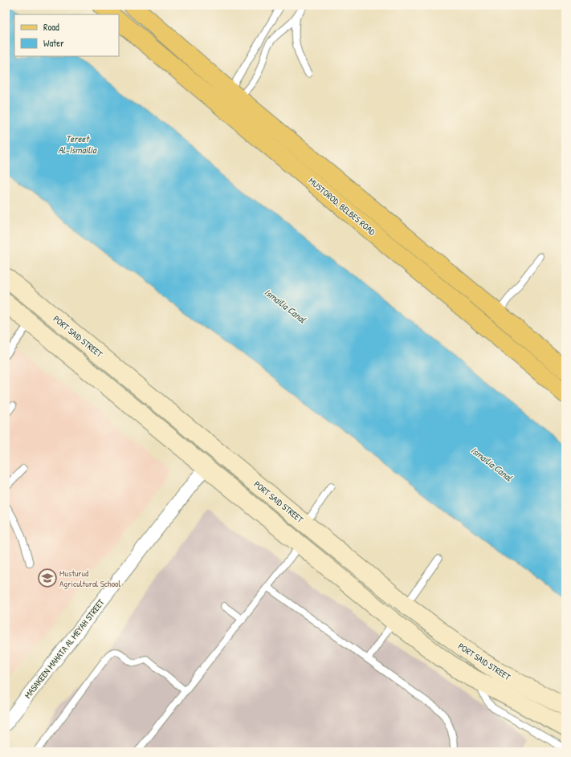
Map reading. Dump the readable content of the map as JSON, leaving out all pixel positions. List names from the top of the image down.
{
  "streets": {
    "main road": ["MUSTOROD, BELBES ROAD", "PORT SAID STREET"],
    "street": ["MASAKEEN MAHATA AL MEYAH STREET"]
  },
  "crossings": [
    ["PORT SAID STREET", "MASAKEEN MAHATA AL MEYAH STREET"]
  ],
  "water": ["Tereet Al-Ismailia", "Ismaïlia Canal"],
  "places": {
    "school or university": ["Musturud Agricultural School"]
  },
  "legend": ["Road", "Water"]
}
